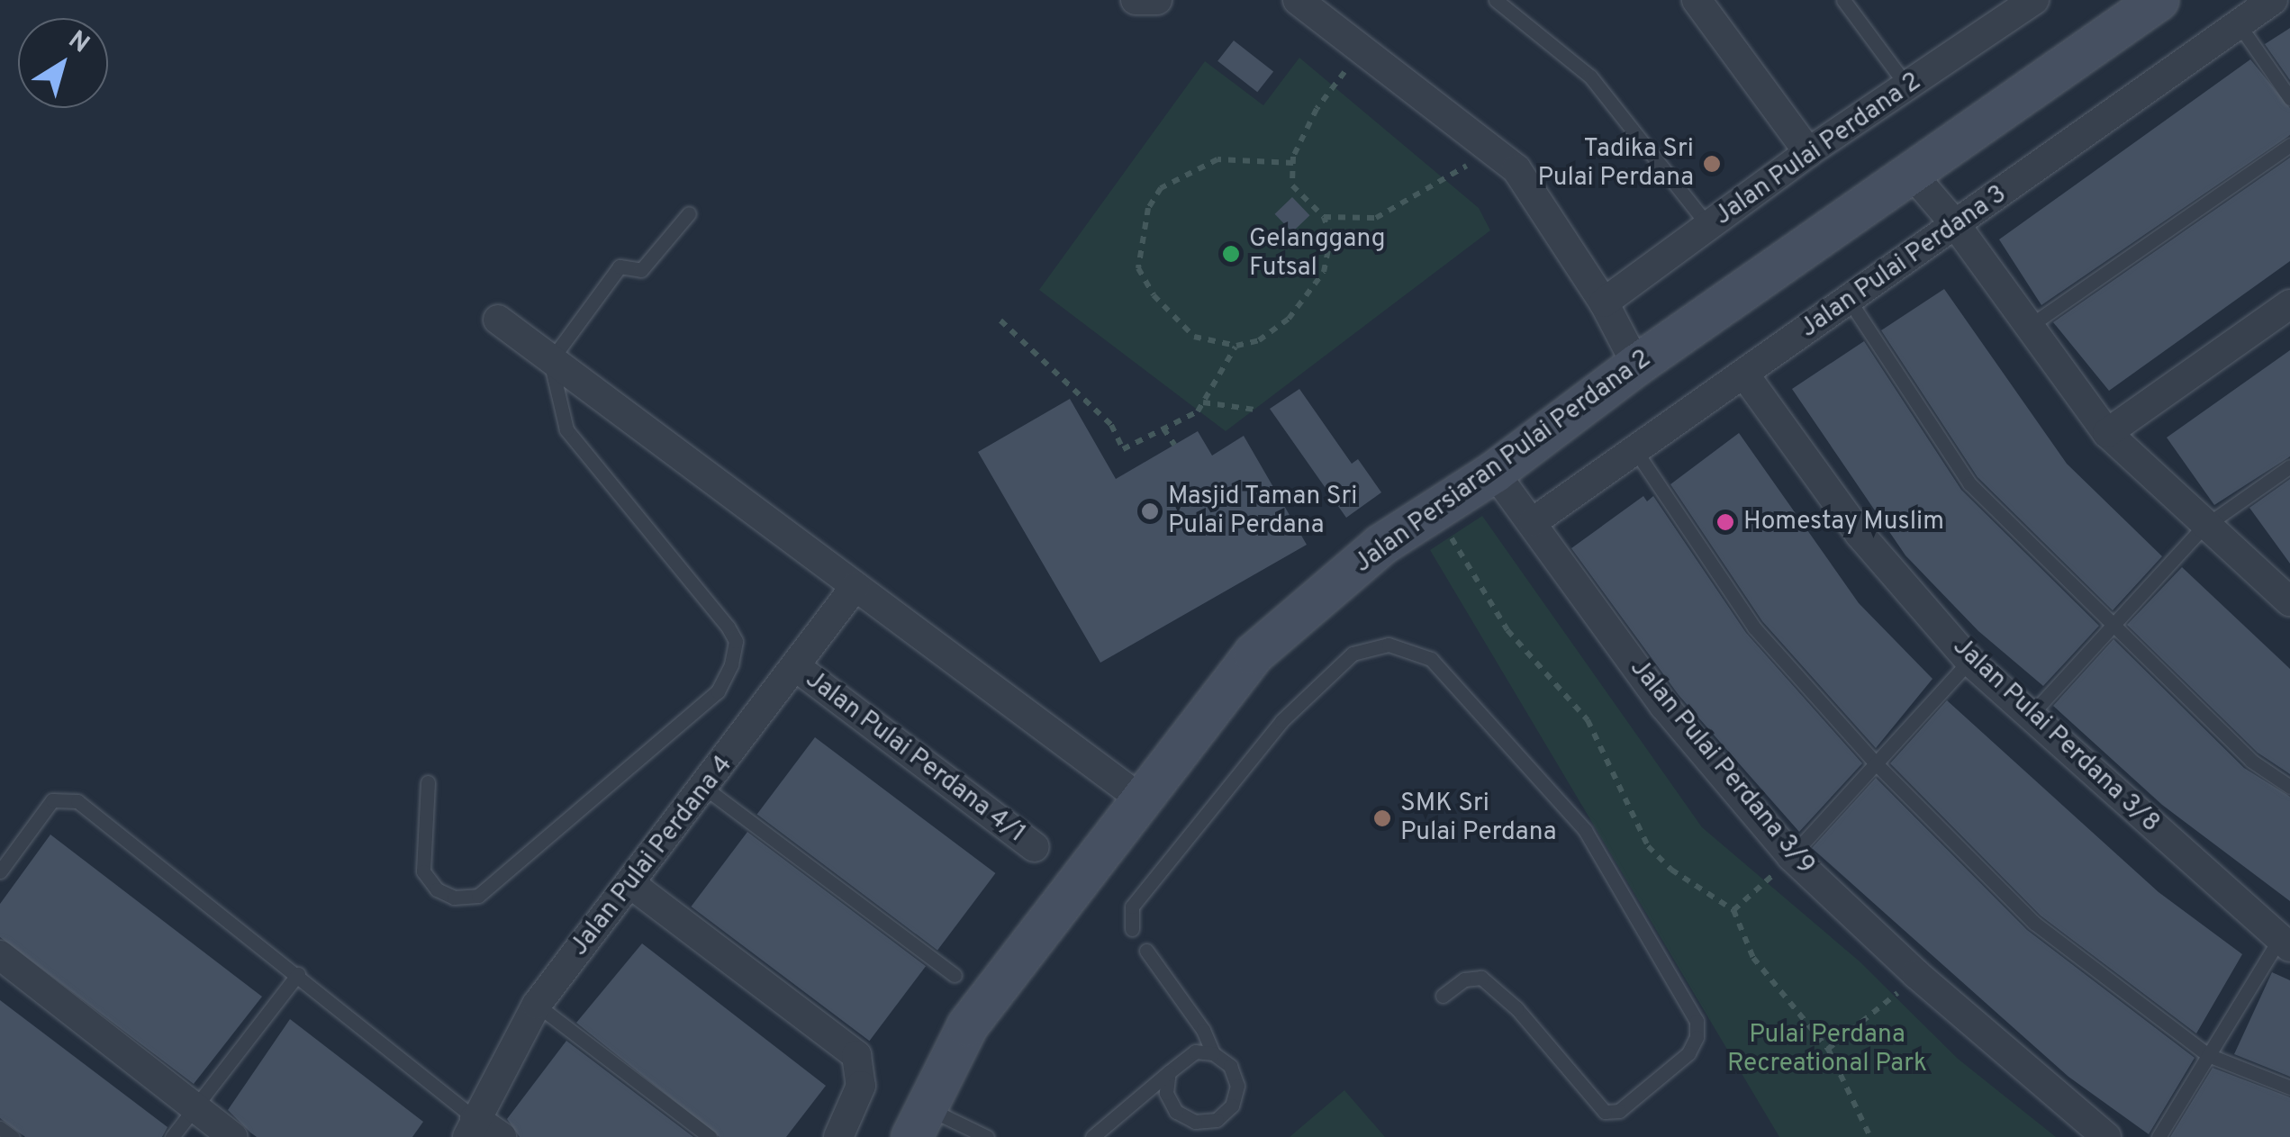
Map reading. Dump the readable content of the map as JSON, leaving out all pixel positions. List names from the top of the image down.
{
  "streets": {
    "street": [
      "Jalan Pulai Perdana 2",
      "Jalan Pulai Perdana 3",
      "Jalan Persiaran Pulai Perdana 2",
      "Jalan Pulai Perdana 3/8",
      "Jalan Pulai Perdana 4/1",
      "Jalan Pulai Perdana 3/9",
      "Jalan Pulai Perdana 4"
    ]
  },
  "crossings": [
    ["Jalan Pulai Perdana 3", "Jalan Pulai Perdana 3/8"],
    ["Jalan Pulai Perdana 3", "Jalan Pulai Perdana 3/9"],
    ["Jalan Persiaran Pulai Perdana 2", "Jalan Pulai Perdana 3/9"],
    ["Jalan Pulai Perdana 4/1", "Jalan Pulai Perdana 4"]
  ],
  "parks": ["Pulai Perdana Recreational Park"],
  "places": [
    "Tadika Sri Pulai Perdana",
    "Gelanggang Futsal",
    "Masjid Taman Sri Pulai Perdana",
    "Homestay Muslim",
    "SMK Sri Pulai Perdana"
  ],
  "north": "top right"
}
